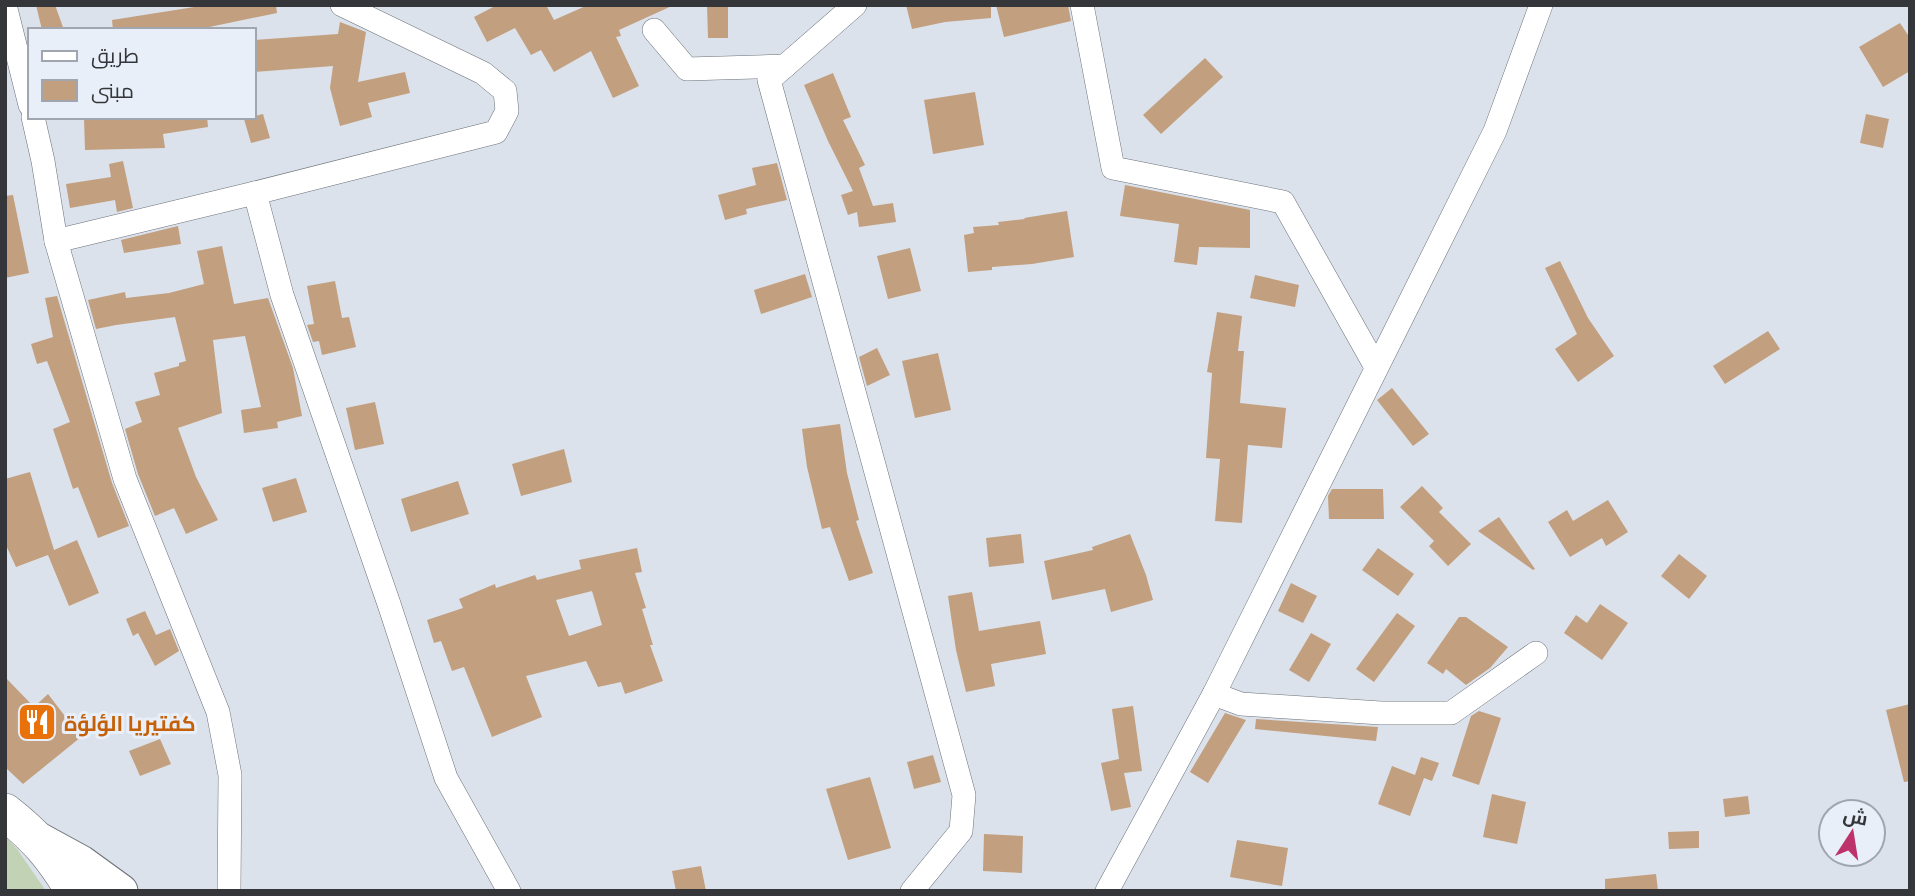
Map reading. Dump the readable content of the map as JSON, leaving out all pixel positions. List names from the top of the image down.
{
  "places": {
    "restaurant": ["كفتيريا الؤلؤة"]
  },
  "legend": ["طريق", "مبنى"],
  "north": "top"
}
